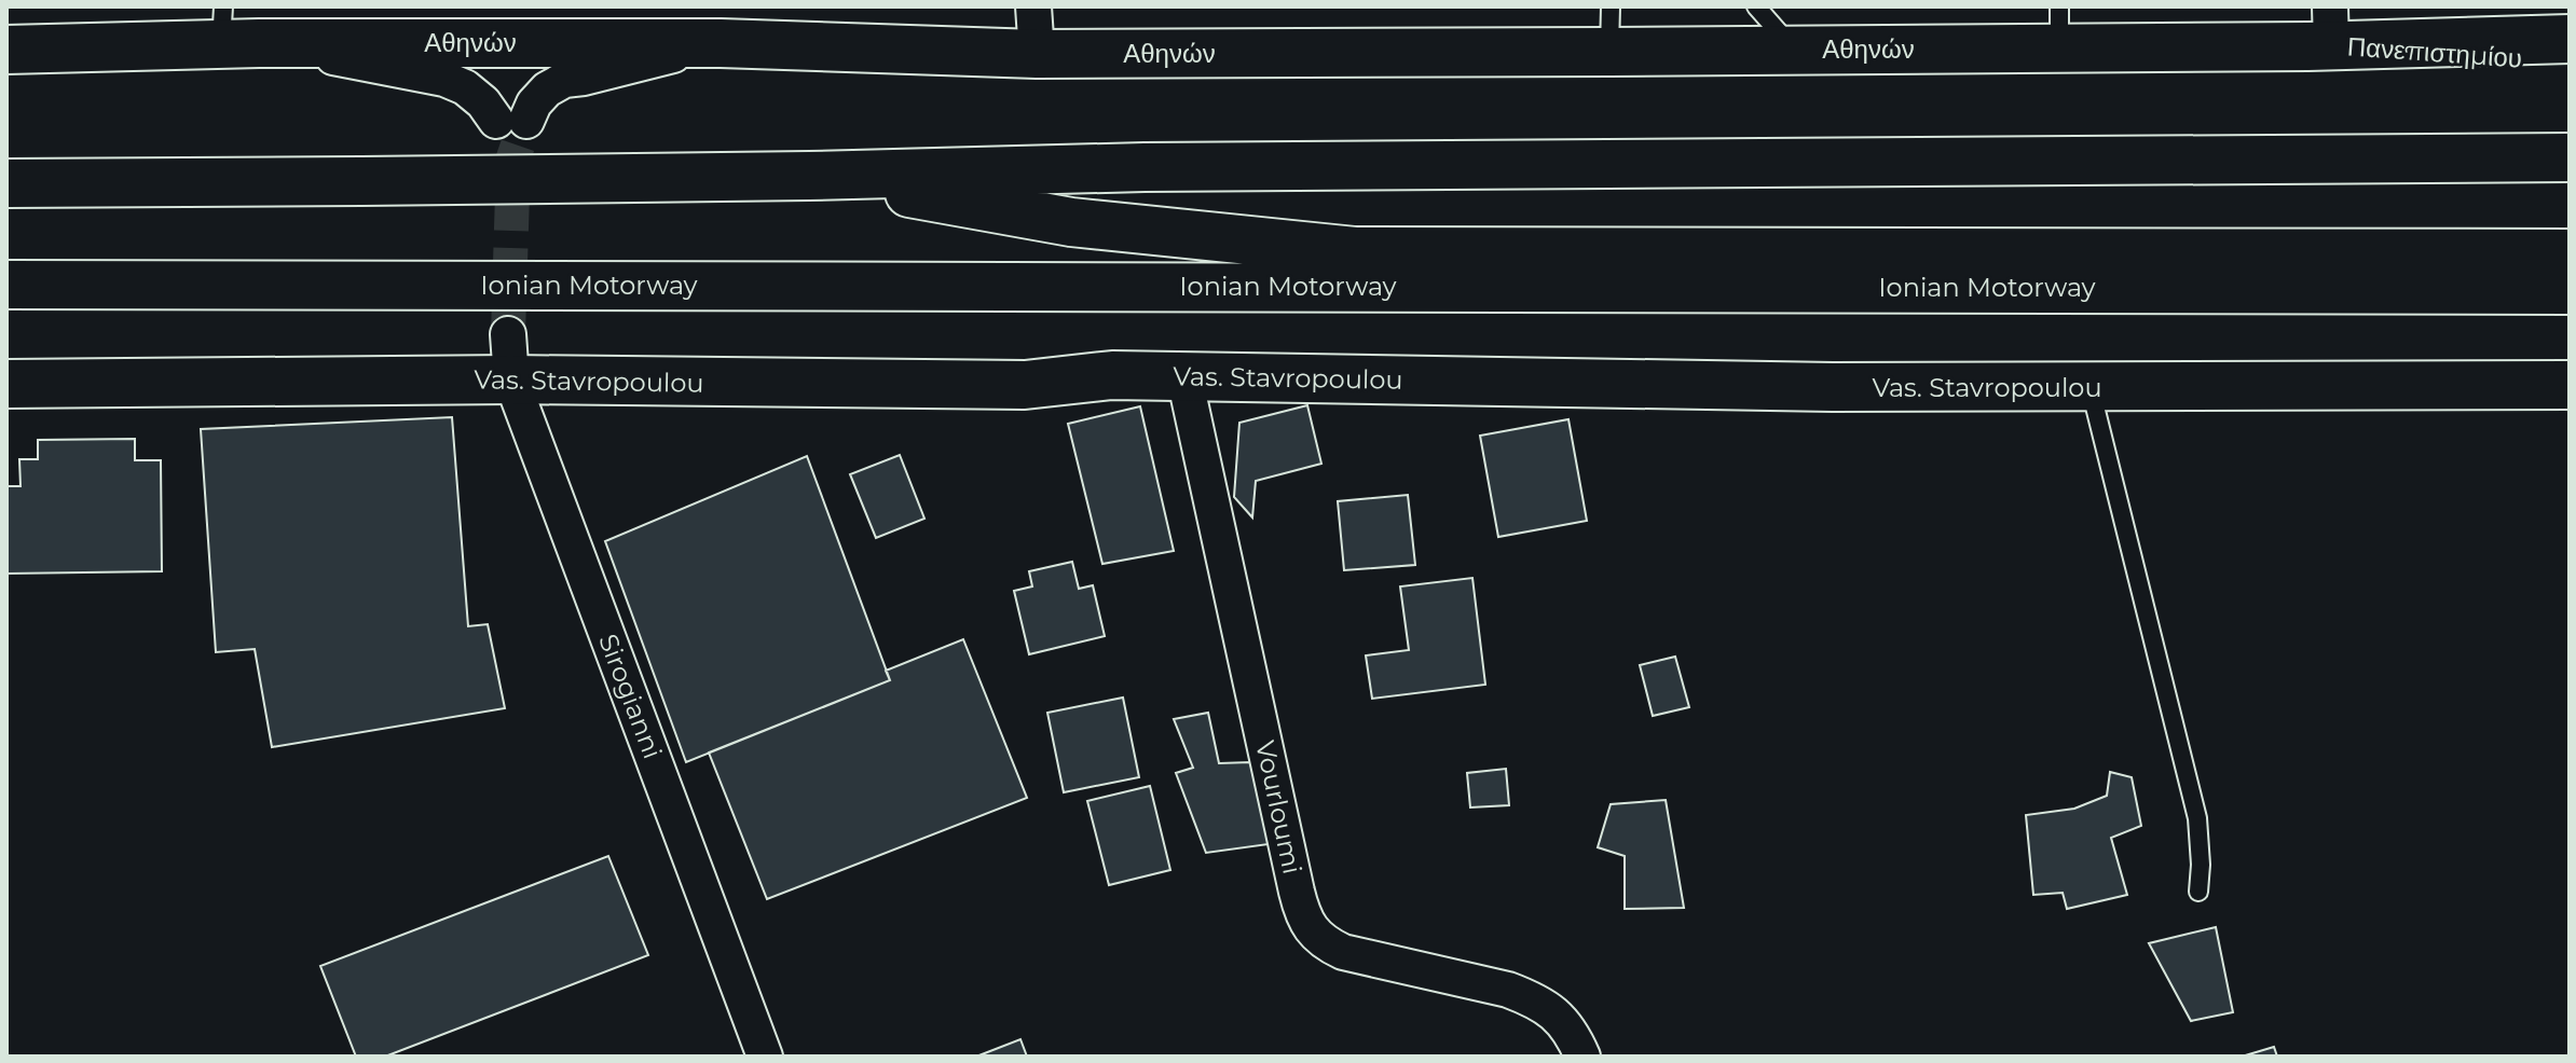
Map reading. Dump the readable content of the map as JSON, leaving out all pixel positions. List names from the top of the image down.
{
  "streets": {
    "main road": [
      "Αθηνών",
      "Πανεπιστημίου",
      "Ionian Motorway",
      "Vas. Stavropoulou"
    ],
    "street": ["Sirogianni", "Vourloumi"]
  },
  "crossings": [
    ["Αθηνών", "Πανεπιστημίου"],
    ["Vas. Stavropoulou", "Sirogianni"],
    ["Vas. Stavropoulou", "Vourloumi"]
  ]
}
